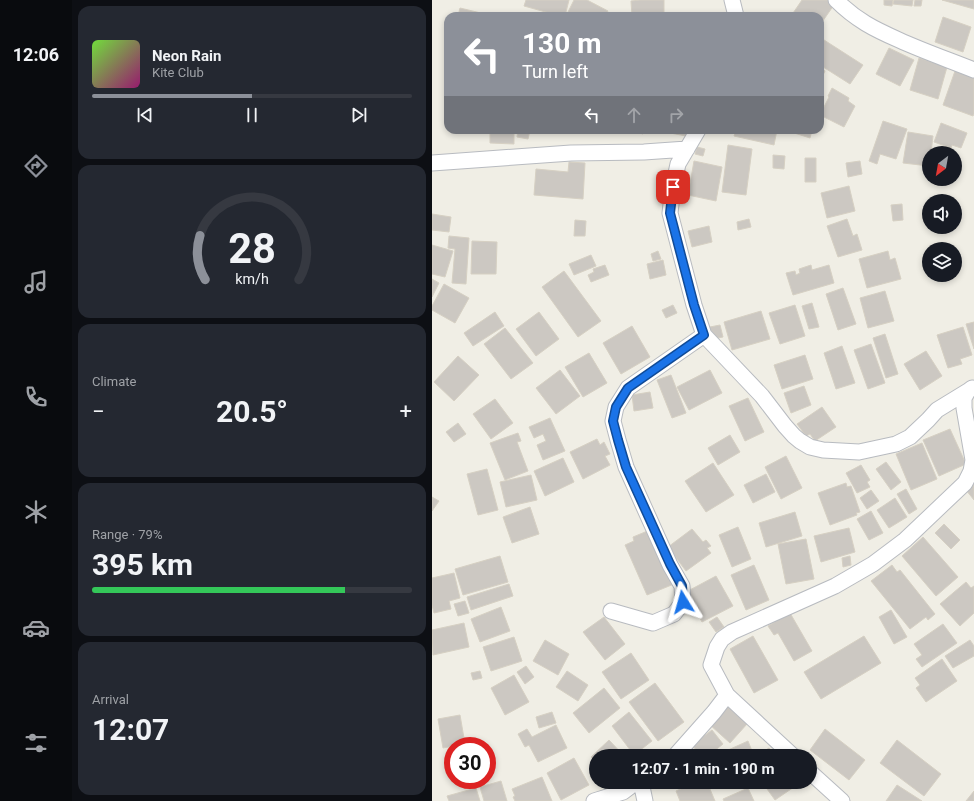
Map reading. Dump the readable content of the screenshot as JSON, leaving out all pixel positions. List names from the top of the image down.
{
  "north": "bottom left",
  "page": {
    "tabs": "12:06",
    "turn": ["130 m", "Turn left"],
    "song": ["Neon Rain", "Kite Club"],
    "tile": [
      "Climate",
      ["Range · 79%", "395 km"],
      ["Arrival", "12:07"]
    ],
    "heat": ["−", "20.5°", "+"],
    "limit": "30",
    "trip": "12:07 · 1 min · 190 m",
    "gauge": ["28", "km/h"]
  }
}
